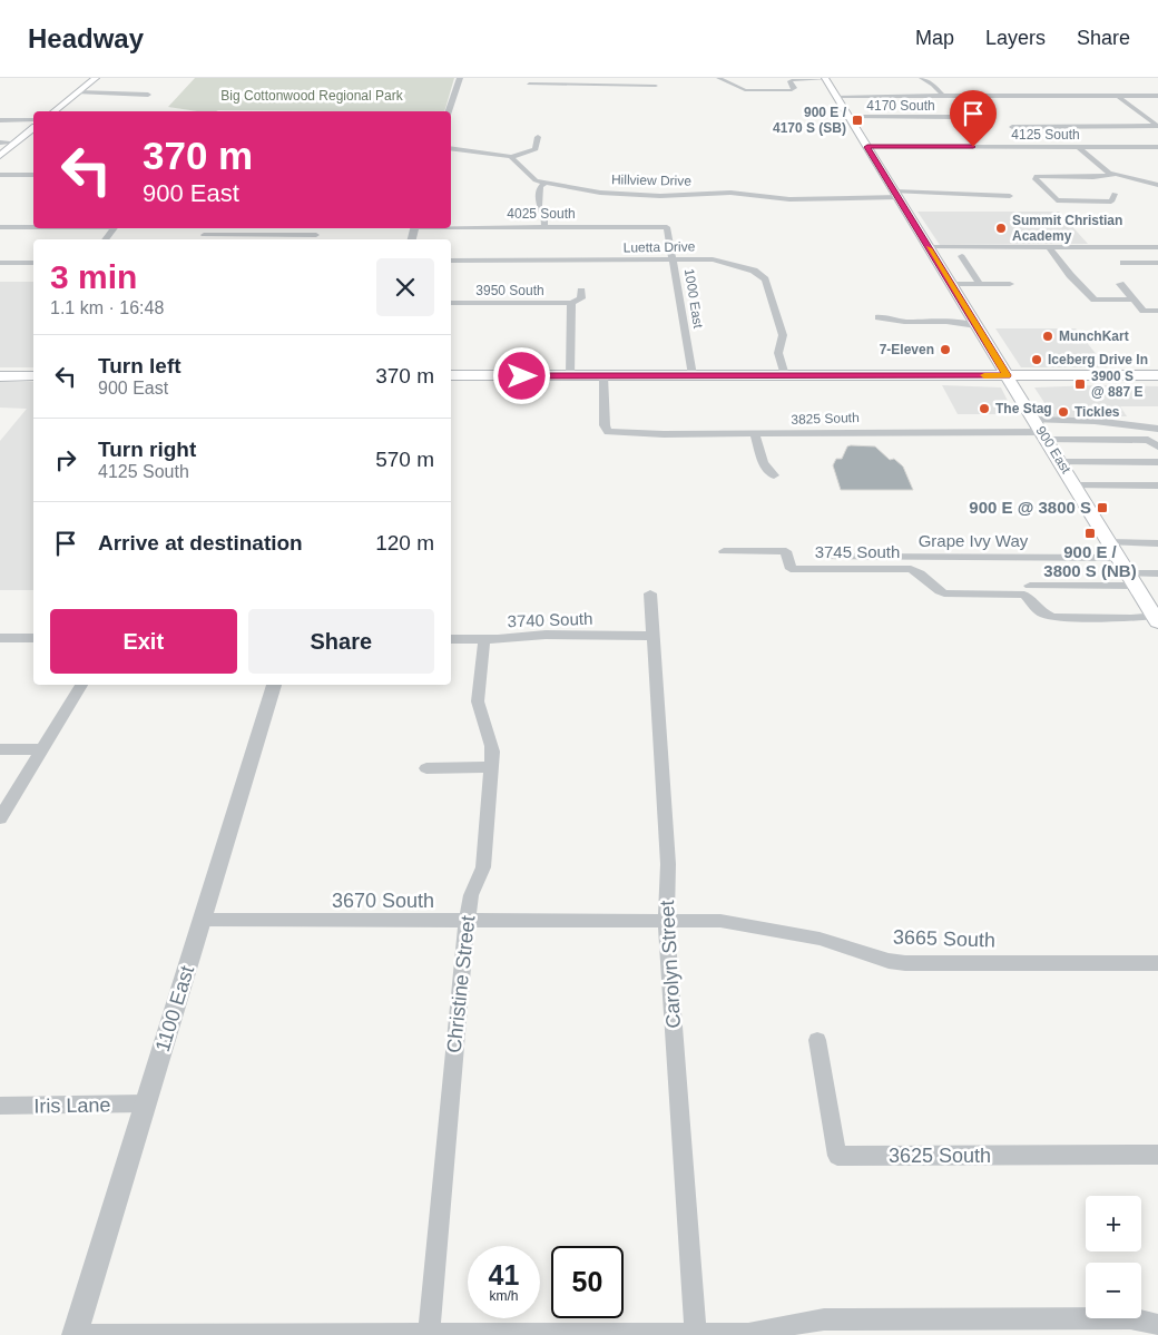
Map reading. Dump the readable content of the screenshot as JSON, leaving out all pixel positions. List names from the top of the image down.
{
  "streets": {
    "main road": ["900 East"],
    "street": [
      "4170 South",
      "4125 South",
      "Hillview Drive",
      "4025 South",
      "Luetta Drive",
      "3950 South",
      "1000 East",
      "3825 South",
      "Grape Ivy Way",
      "3745 South",
      "3740 South",
      "3670 South",
      "3665 South",
      "Carolyn Street",
      "Christine Street",
      "1100 East",
      "Iris Lane",
      "3625 South"
    ]
  },
  "crossings": [
    ["4170 South", "900 East"],
    ["4125 South", "900 East"],
    ["Hillview Drive", "900 East"],
    ["4025 South", "1000 East"],
    ["Luetta Drive", "1000 East"],
    ["3825 South", "900 East"],
    ["900 East", "Grape Ivy Way"],
    ["900 East", "3745 South"],
    ["3740 South", "Carolyn Street"],
    ["3740 South", "Christine Street"],
    ["3670 South", "3665 South"],
    ["3670 South", "Carolyn Street"],
    ["3670 South", "Christine Street"],
    ["3670 South", "1100 East"],
    ["3665 South", "Carolyn Street"],
    ["1100 East", "Iris Lane"]
  ],
  "parks": ["Big Cottonwood Regional Park"],
  "places": {
    "transit": [
      "900 E / 4170 S (SB)",
      "3900 S @ 887 E",
      "900 E @ 3800 S",
      "900 E / 3800 S (NB)"
    ],
    "other": [
      "Summit Christian Academy",
      "MunchKart",
      "7-Eleven",
      "Iceberg Drive In",
      "The Stag",
      "Tickles"
    ]
  },
  "page": {
    "header": "Headway",
    "nav": ["Map", "Layers", "Share"],
    "turn": ["370 m", "900 East"],
    "heading": ["3 min", "1.1 km · 16:48"],
    "list": [
      {
        "name": "Turn left",
        "note": "900 East",
        "value": "370 m"
      },
      {
        "name": "Turn right",
        "note": "4125 South",
        "value": "570 m"
      },
      {
        "name": "Arrive at destination",
        "value": "120 m"
      }
    ],
    "buttons": ["Exit", "Share"],
    "map_buttons": ["+", "−"],
    "speed": "41 km/h",
    "limit": "50"
  }
}
